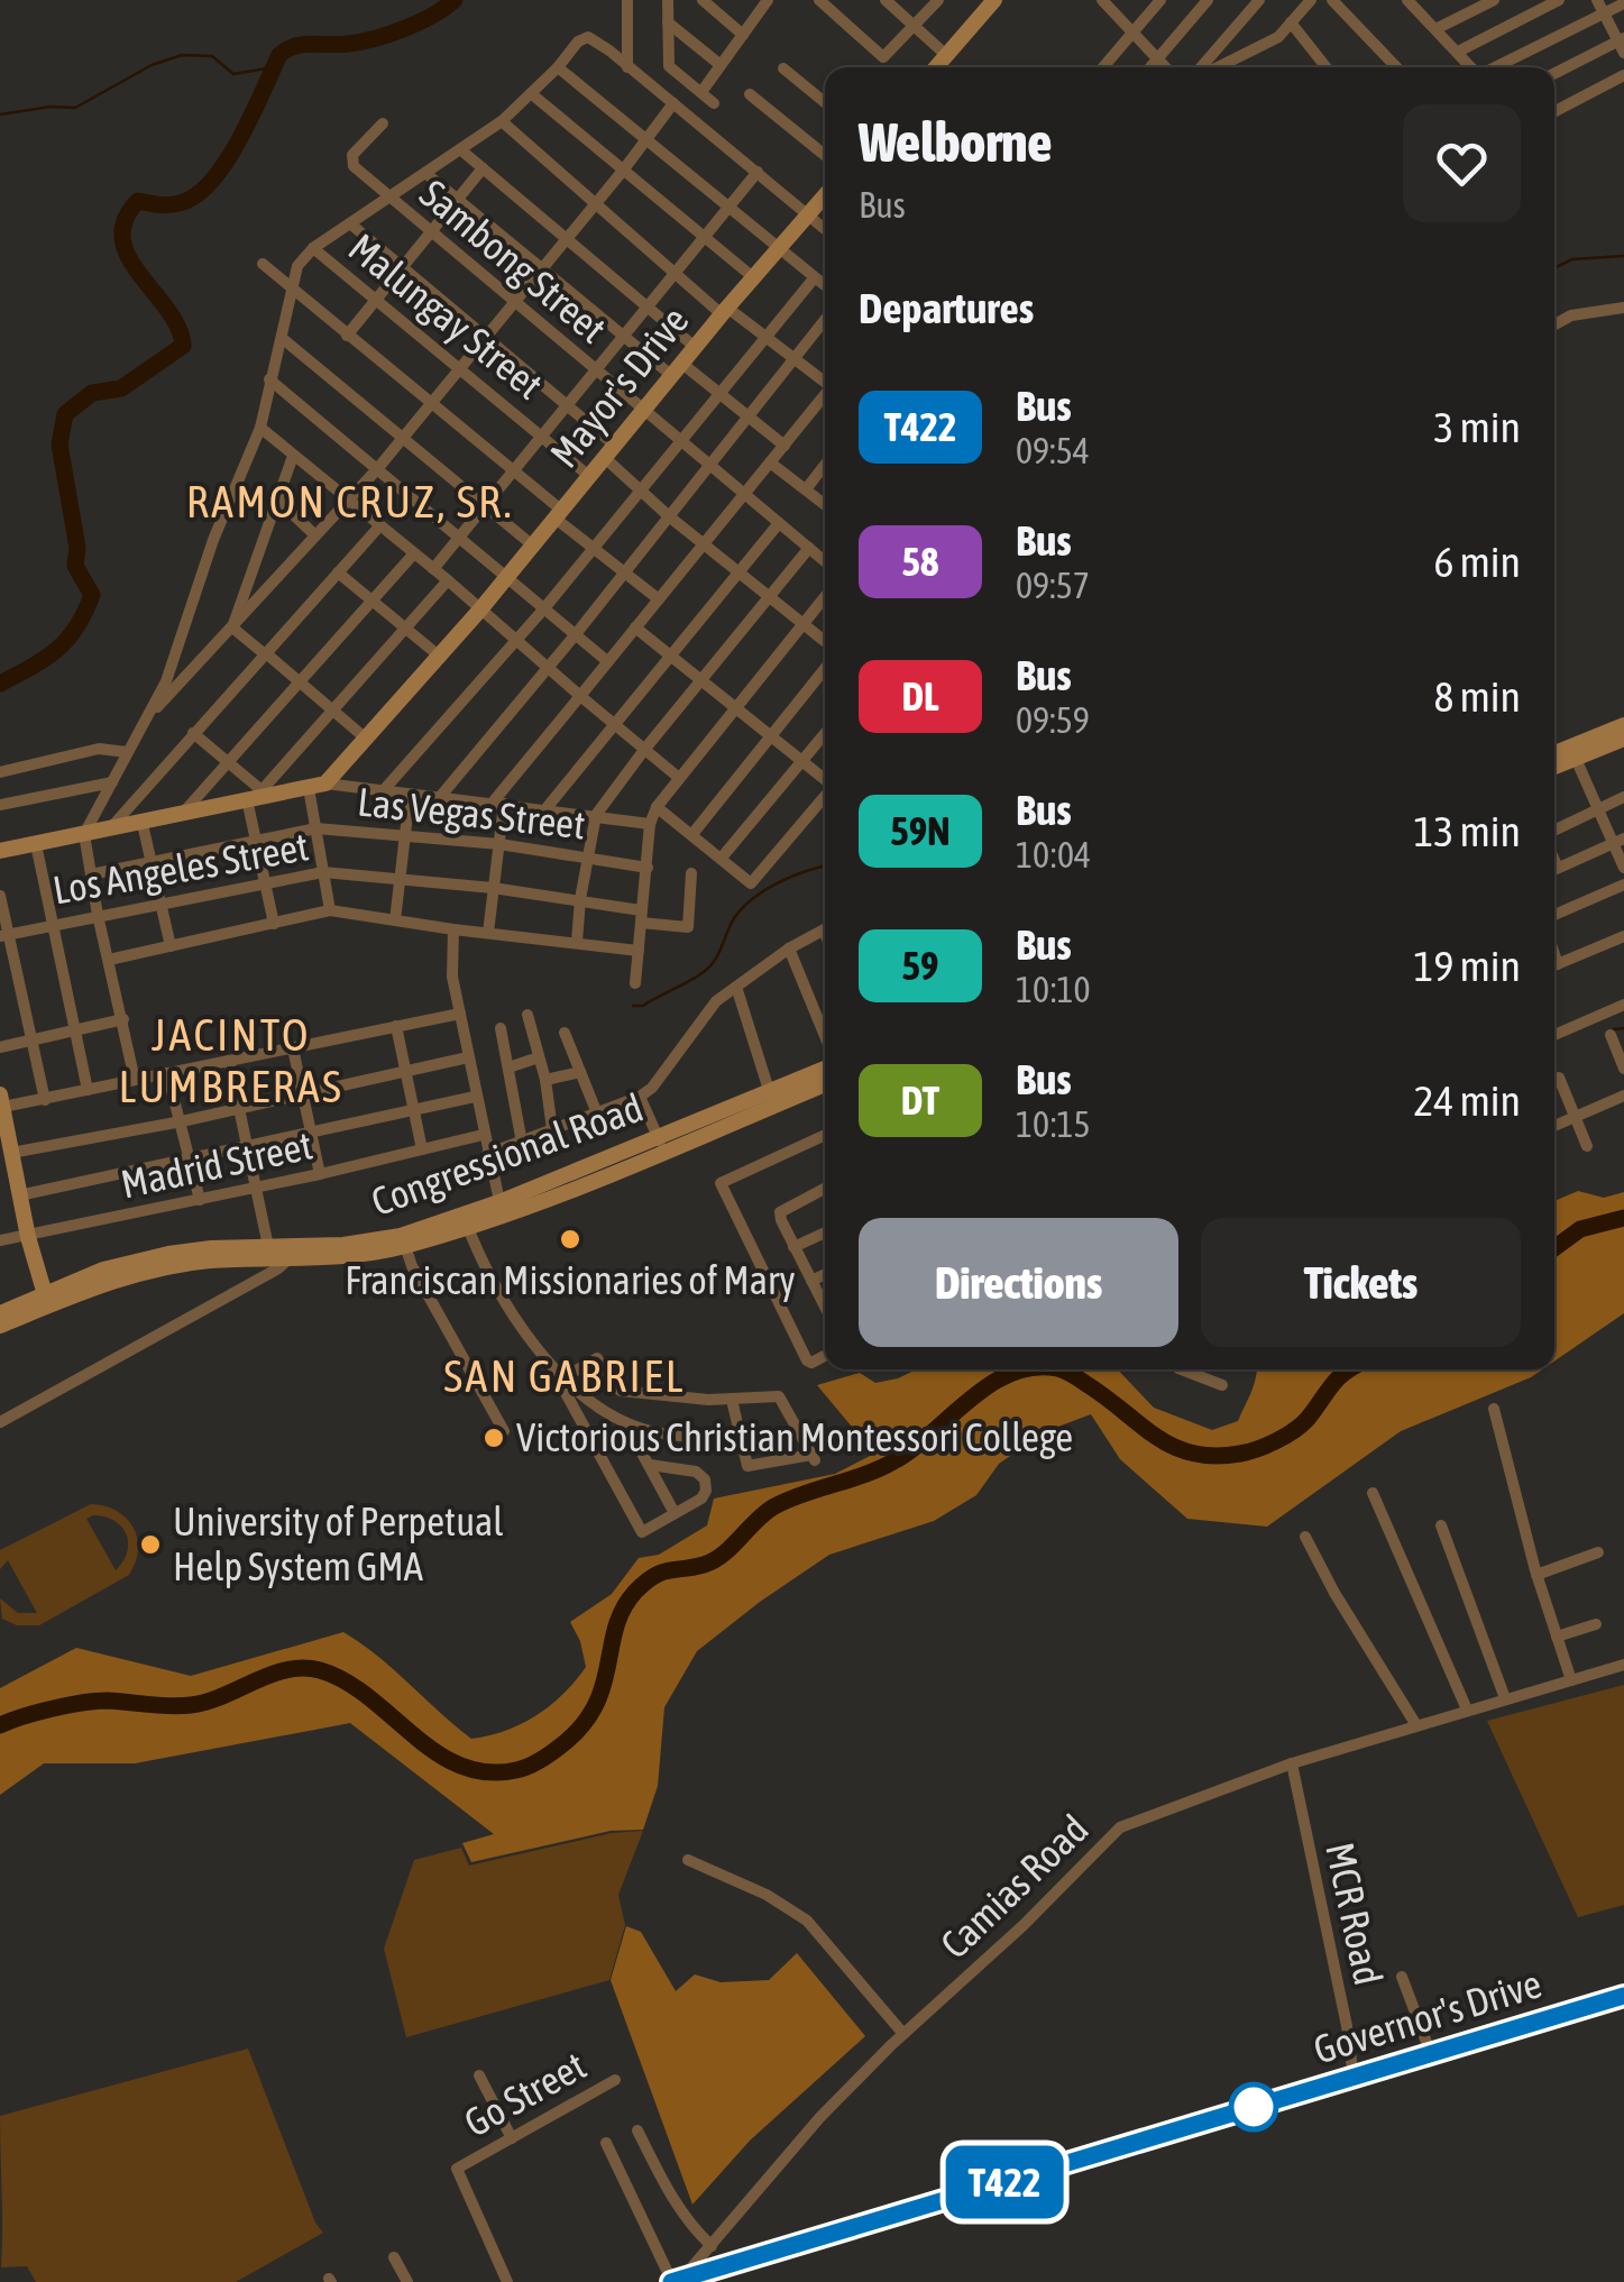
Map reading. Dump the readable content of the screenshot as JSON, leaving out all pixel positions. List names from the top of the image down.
{
  "streets": {
    "highway": ["Governor's Drive"],
    "main road": ["Mayor's Drive", "Congressional Road"],
    "street": [
      "Sambong Street",
      "Malungay Street",
      "Las Vegas Street",
      "Los Angeles Street",
      "Madrid Street",
      "Camias Road",
      "MCR Road",
      "Go Street"
    ]
  },
  "crossings": [
    ["Sambong Street", "Mayor's Drive"],
    ["Malungay Street", "Mayor's Drive"],
    ["Camias Road", "MCR Road"],
    ["Camias Road", "Governor's Drive"],
    ["MCR Road", "Governor's Drive"]
  ],
  "districts": ["RAMON CRUZ, SR.", "JACINTO LUMBRERAS", "SAN GABRIEL"],
  "places": ["Franciscan Missionaries of Mary", "Victorious Christian Montessori College", "University of Perpetual Help System GMA"],
  "lines": ["bus line T422"],
  "page": {
    "on_map": "T422",
    "heading": [
      ["Welborne", "Bus"],
      "Departures"
    ],
    "list": [
      {
        "mark": "T422",
        "name": "Bus",
        "note": "09:54",
        "value": "3 min"
      },
      {
        "mark": "58",
        "name": "Bus",
        "note": "09:57",
        "value": "6 min"
      },
      {
        "mark": "DL",
        "name": "Bus",
        "note": "09:59",
        "value": "8 min"
      },
      {
        "mark": "59N",
        "name": "Bus",
        "note": "10:04",
        "value": "13 min"
      },
      {
        "mark": "59",
        "name": "Bus",
        "note": "10:10",
        "value": "19 min"
      },
      {
        "mark": "DT",
        "name": "Bus",
        "note": "10:15",
        "value": "24 min"
      }
    ],
    "buttons": ["Directions", "Tickets"]
  }
}
